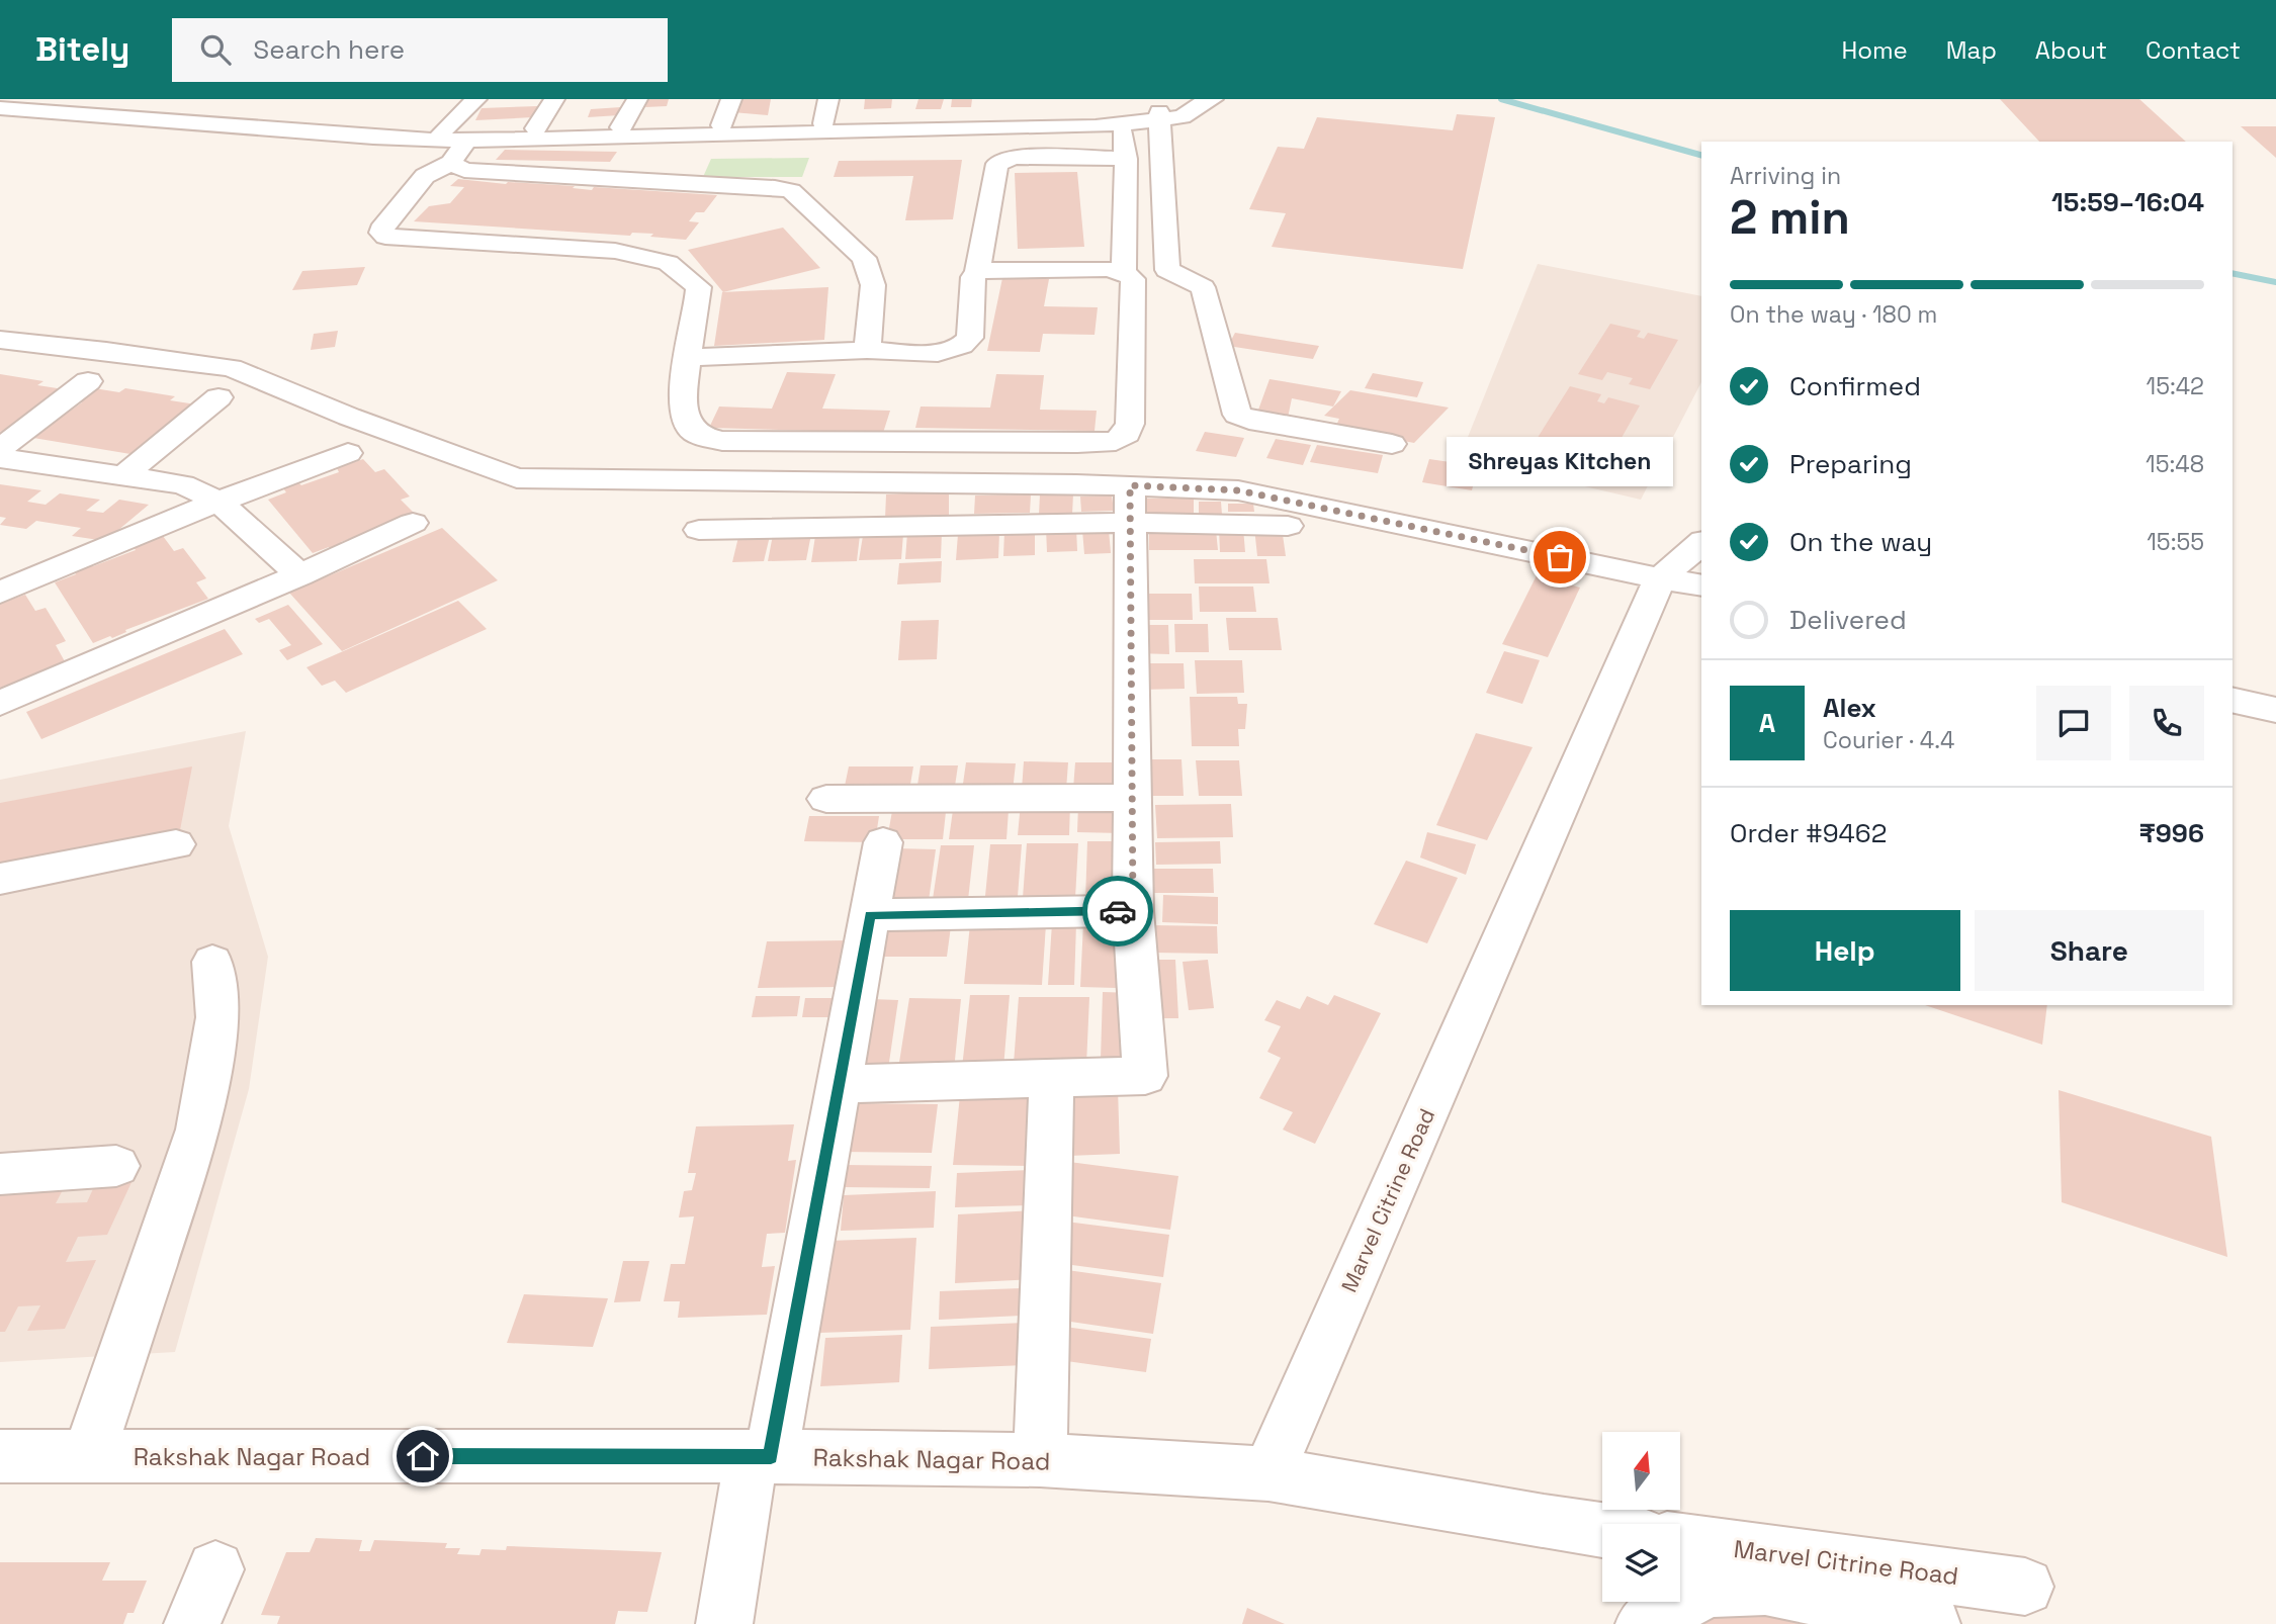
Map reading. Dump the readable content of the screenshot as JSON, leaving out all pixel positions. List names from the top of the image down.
{
  "streets": {
    "street": ["Marvel Citrine Road", "Rakshak Nagar Road"]
  },
  "crossings": [
    ["Marvel Citrine Road", "Rakshak Nagar Road"]
  ],
  "places": ["Shreyas Kitchen"],
  "north": "top",
  "page": {
    "header": "Bitely",
    "search": "Search here",
    "nav": [
      "Home",
      "Map",
      "About",
      "Contact"
    ],
    "heading": ["2 min", "Arriving in", "15:59–16:04"],
    "panel": [
      "Alex",
      "Courier · 4.4",
      "Order #9462",
      "₹996"
    ],
    "bar": "On the way · 180 m",
    "list": [
      ["Confirmed", "15:42"],
      ["Preparing", "15:48"],
      ["On the way", "15:55"],
      "Delivered"
    ],
    "bubble": "Shreyas Kitchen",
    "round": "A",
    "buttons": ["Help", "Share"]
  }
}
